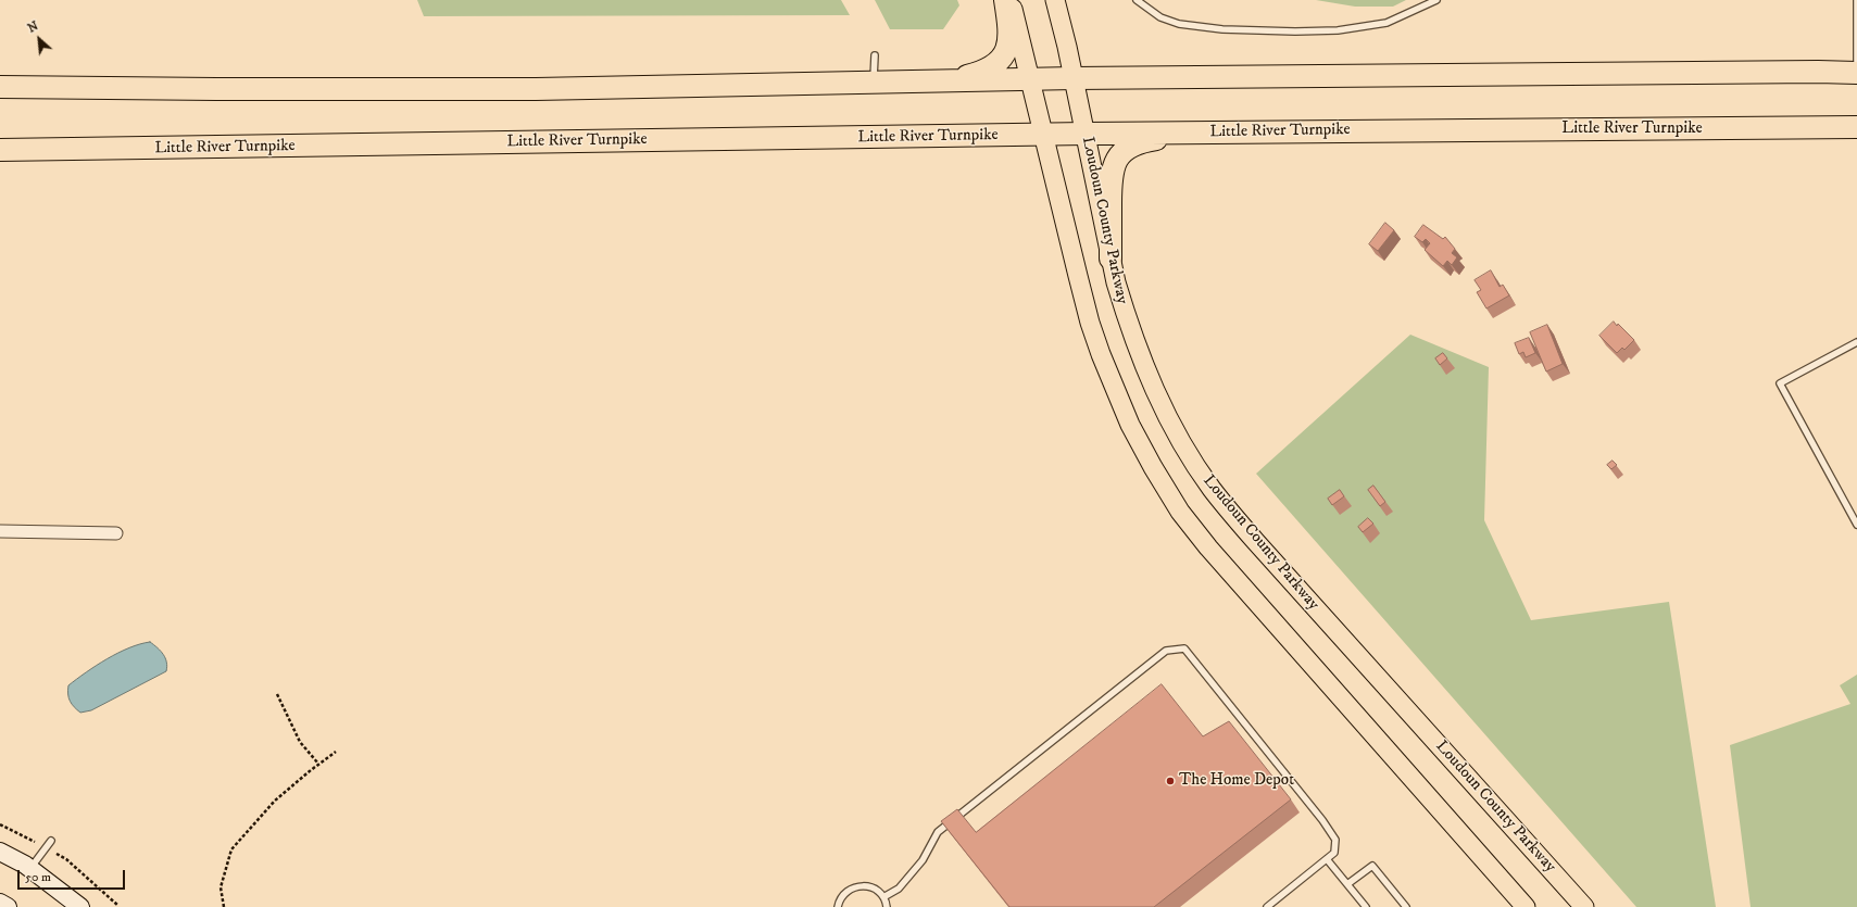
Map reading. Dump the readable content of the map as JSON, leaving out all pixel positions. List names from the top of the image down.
{
  "streets": {
    "highway": ["Little River Turnpike"],
    "main road": ["Loudoun County Parkway"]
  },
  "crossings": [
    ["Little River Turnpike", "Loudoun County Parkway"]
  ],
  "places": ["The Home Depot"],
  "scale_bar": "50 m",
  "north": "top left"
}
